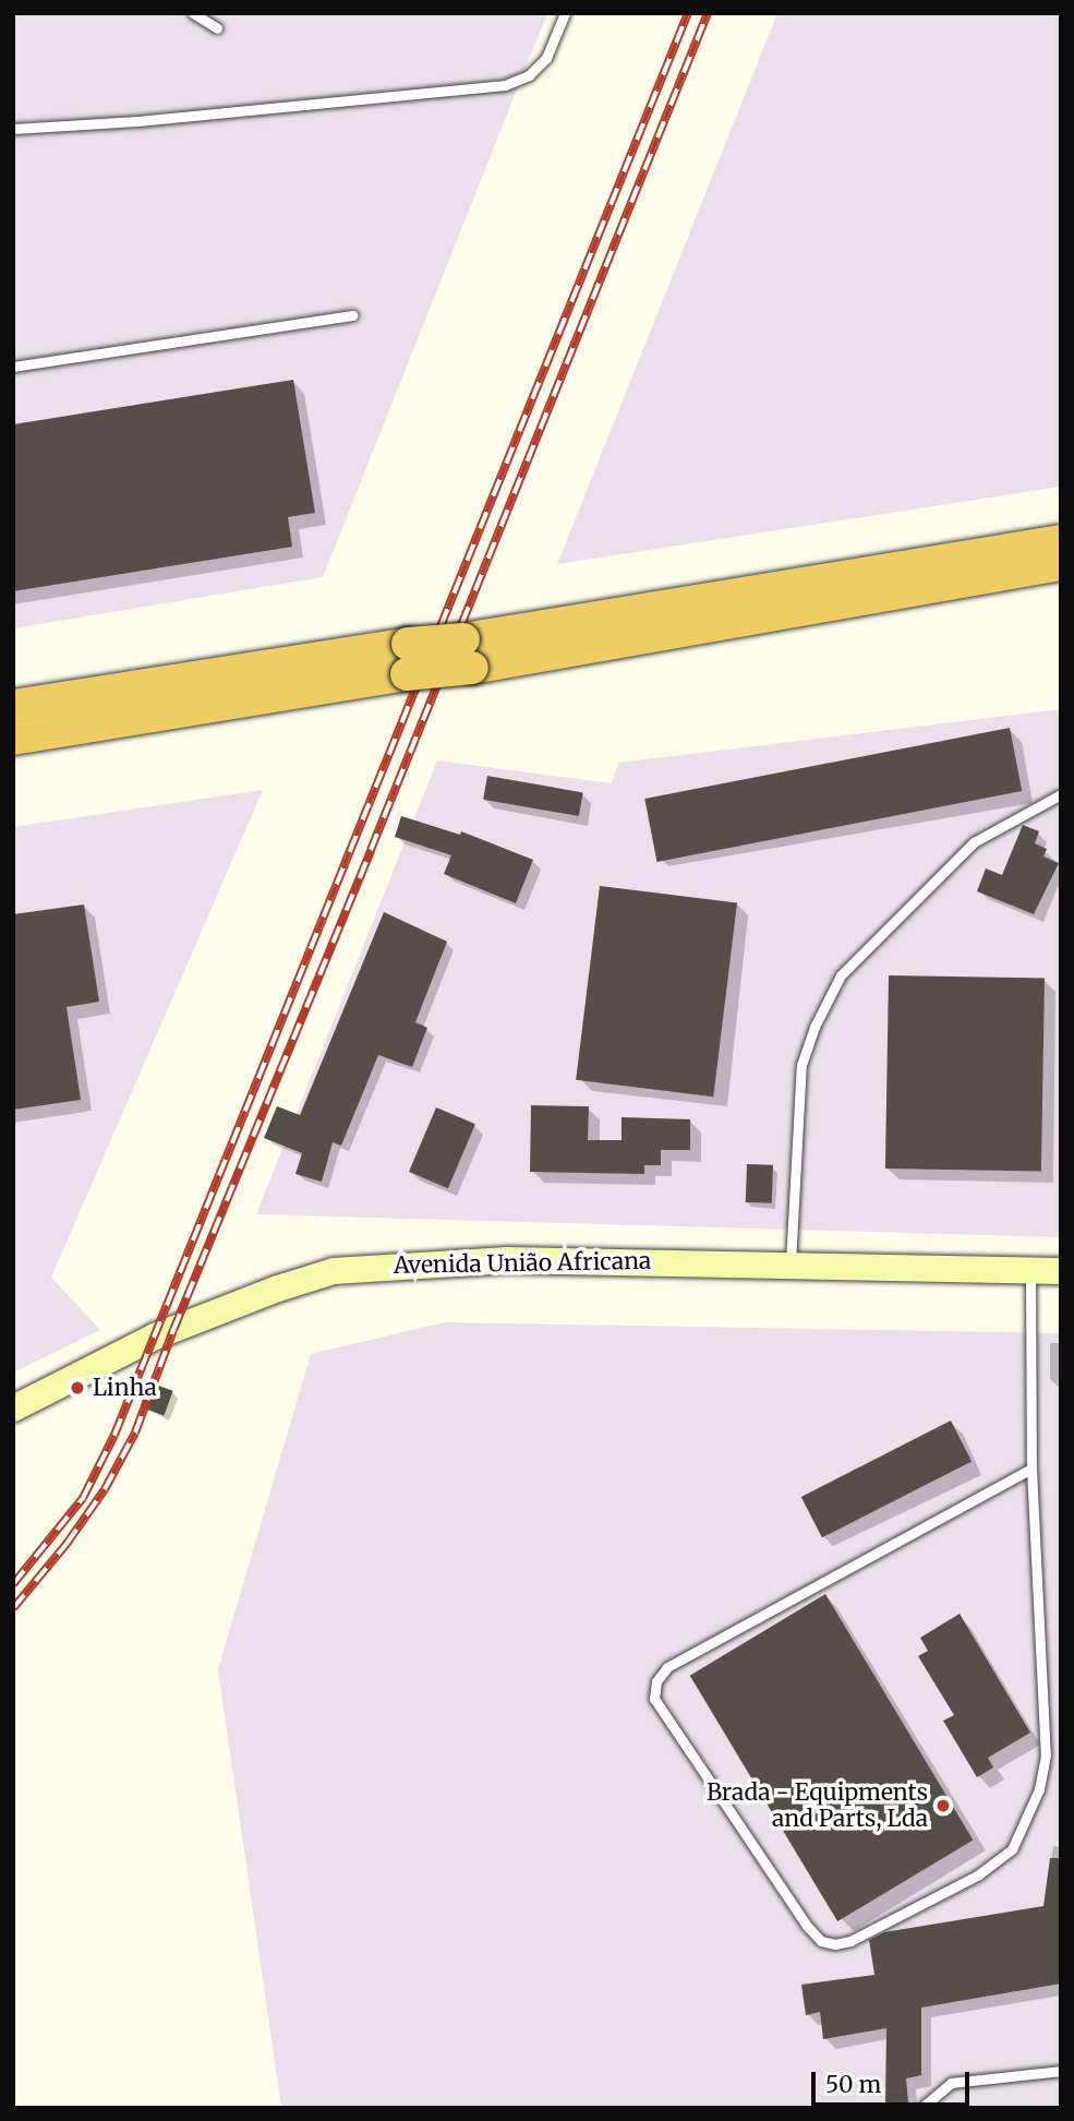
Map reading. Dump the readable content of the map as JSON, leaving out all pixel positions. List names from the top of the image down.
{
  "streets": {
    "main road": ["Avenida União Africana"]
  },
  "places": ["Linha", "Brada - Equipments and Parts, Lda"],
  "scale_bar": "50 m"
}
